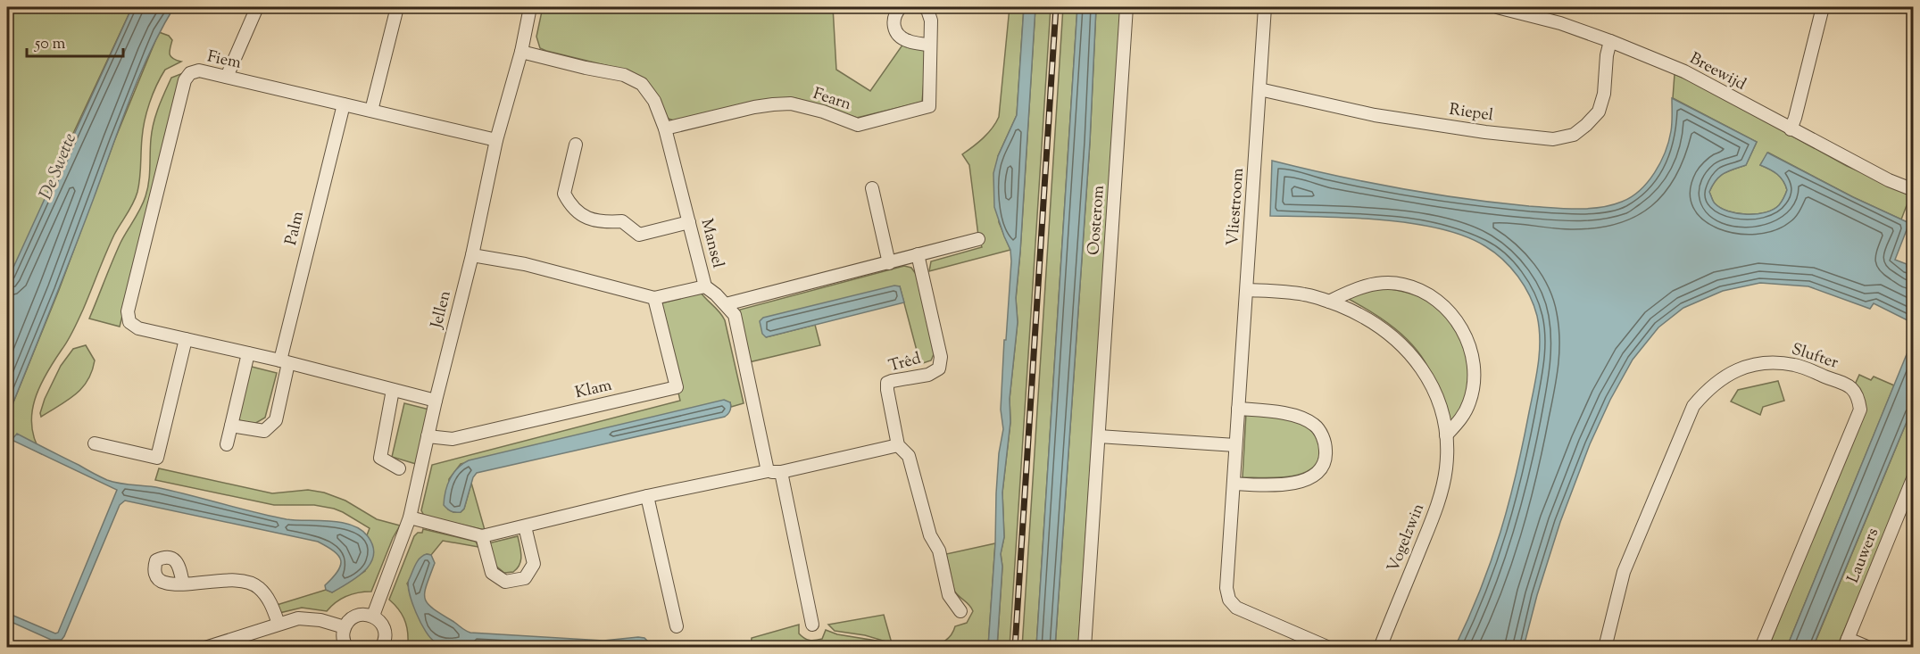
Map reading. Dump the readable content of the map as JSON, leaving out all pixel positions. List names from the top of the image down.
{
  "streets": {
    "street": [
      "Fiem",
      "Breewijd",
      "Fearn",
      "Riepel",
      "Vliestroom",
      "Oosterom",
      "Palm",
      "Mansel",
      "Jellen",
      "Slufter",
      "Trêd",
      "Klam",
      "Vogelzwin",
      "Lauwers"
    ]
  },
  "crossings": [
    ["Fiem", "Palm"],
    ["Fiem", "Jellen"],
    ["Breewijd", "Riepel"],
    ["Fearn", "Mansel"],
    ["Riepel", "Vliestroom"],
    ["Vliestroom", "Vogelzwin"],
    ["Mansel", "Jellen"],
    ["Jellen", "Klam"]
  ],
  "water": ["De Swette"],
  "scale_bar": "50 m"
}
